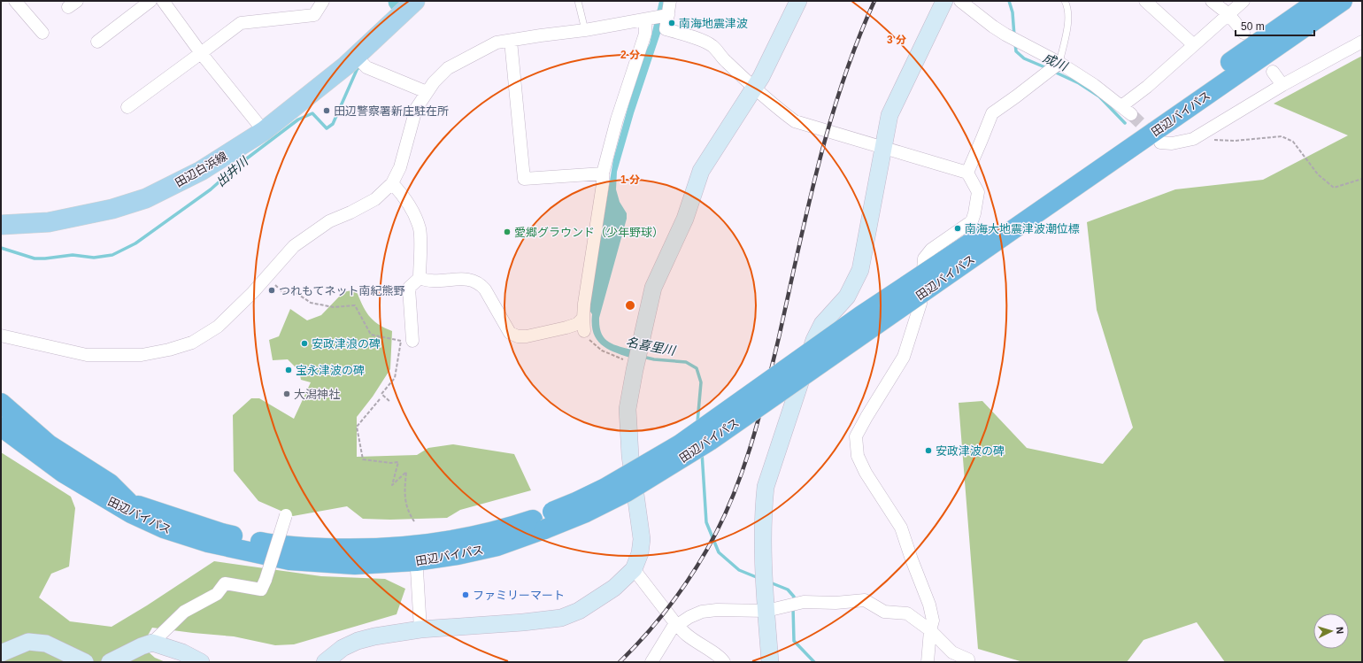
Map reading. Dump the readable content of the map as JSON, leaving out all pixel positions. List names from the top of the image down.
{
  "streets": {
    "highway": ["田辺バイパス"],
    "main road": ["田辺白浜線"]
  },
  "water": ["成川", "出井川", "名喜里川"],
  "places": [
    "南海地震津波",
    "田辺警察署新庄駐在所",
    "南海大地震津波潮位標",
    "愛郷グラウンド（少年野球）",
    "つれもてネット南紀熊野",
    "安政津浪の碑",
    "宝永津波の碑",
    "大潟神社",
    "安政津波の碑",
    "ファミリーマート"
  ],
  "scale_bar": "50 m",
  "north": "right",
  "rings": ["3 分", "2 分", "1 分"]
}
